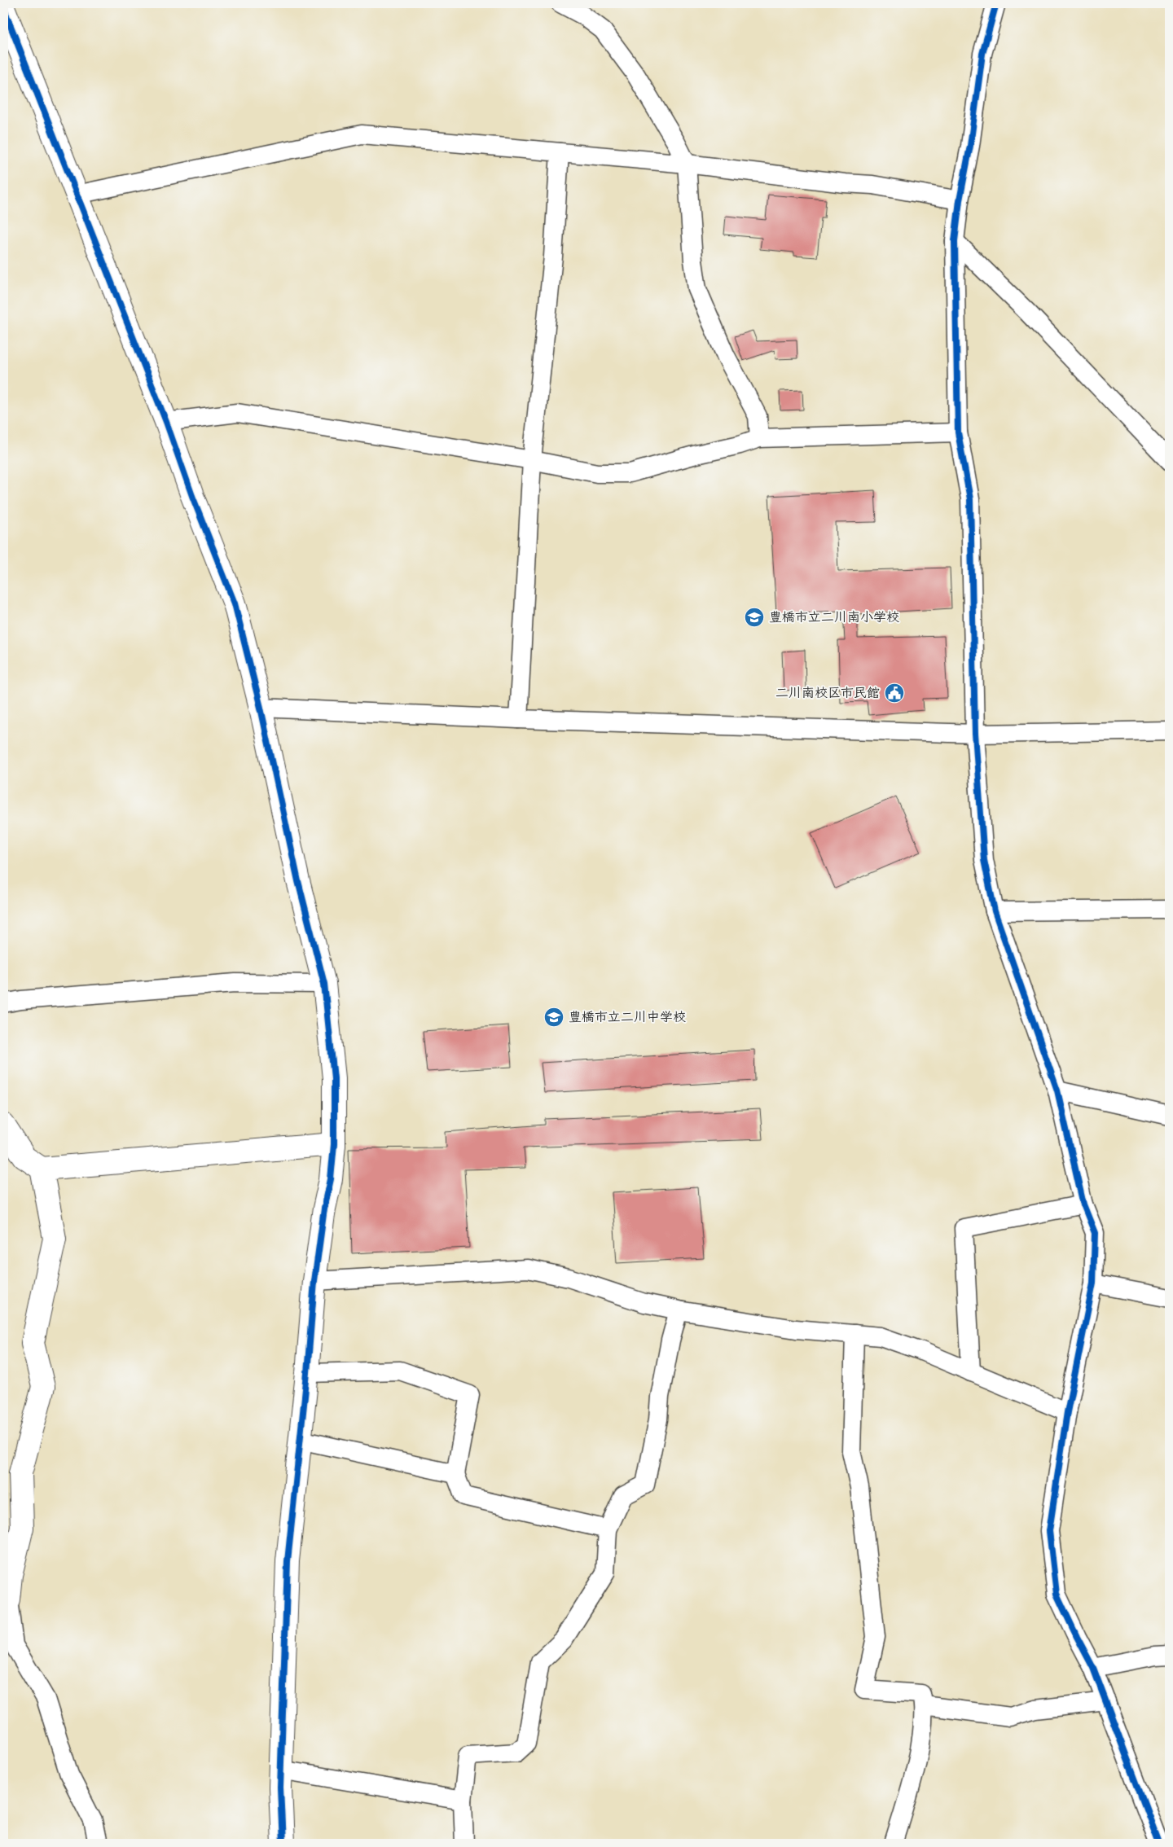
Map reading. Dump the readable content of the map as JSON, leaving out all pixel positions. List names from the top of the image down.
{
  "places": {
    "school or university": ["豊橋市立二川南小学校", "豊橋市立二川中学校"],
    "public building": ["二川南校区市民館"]
  }
}
